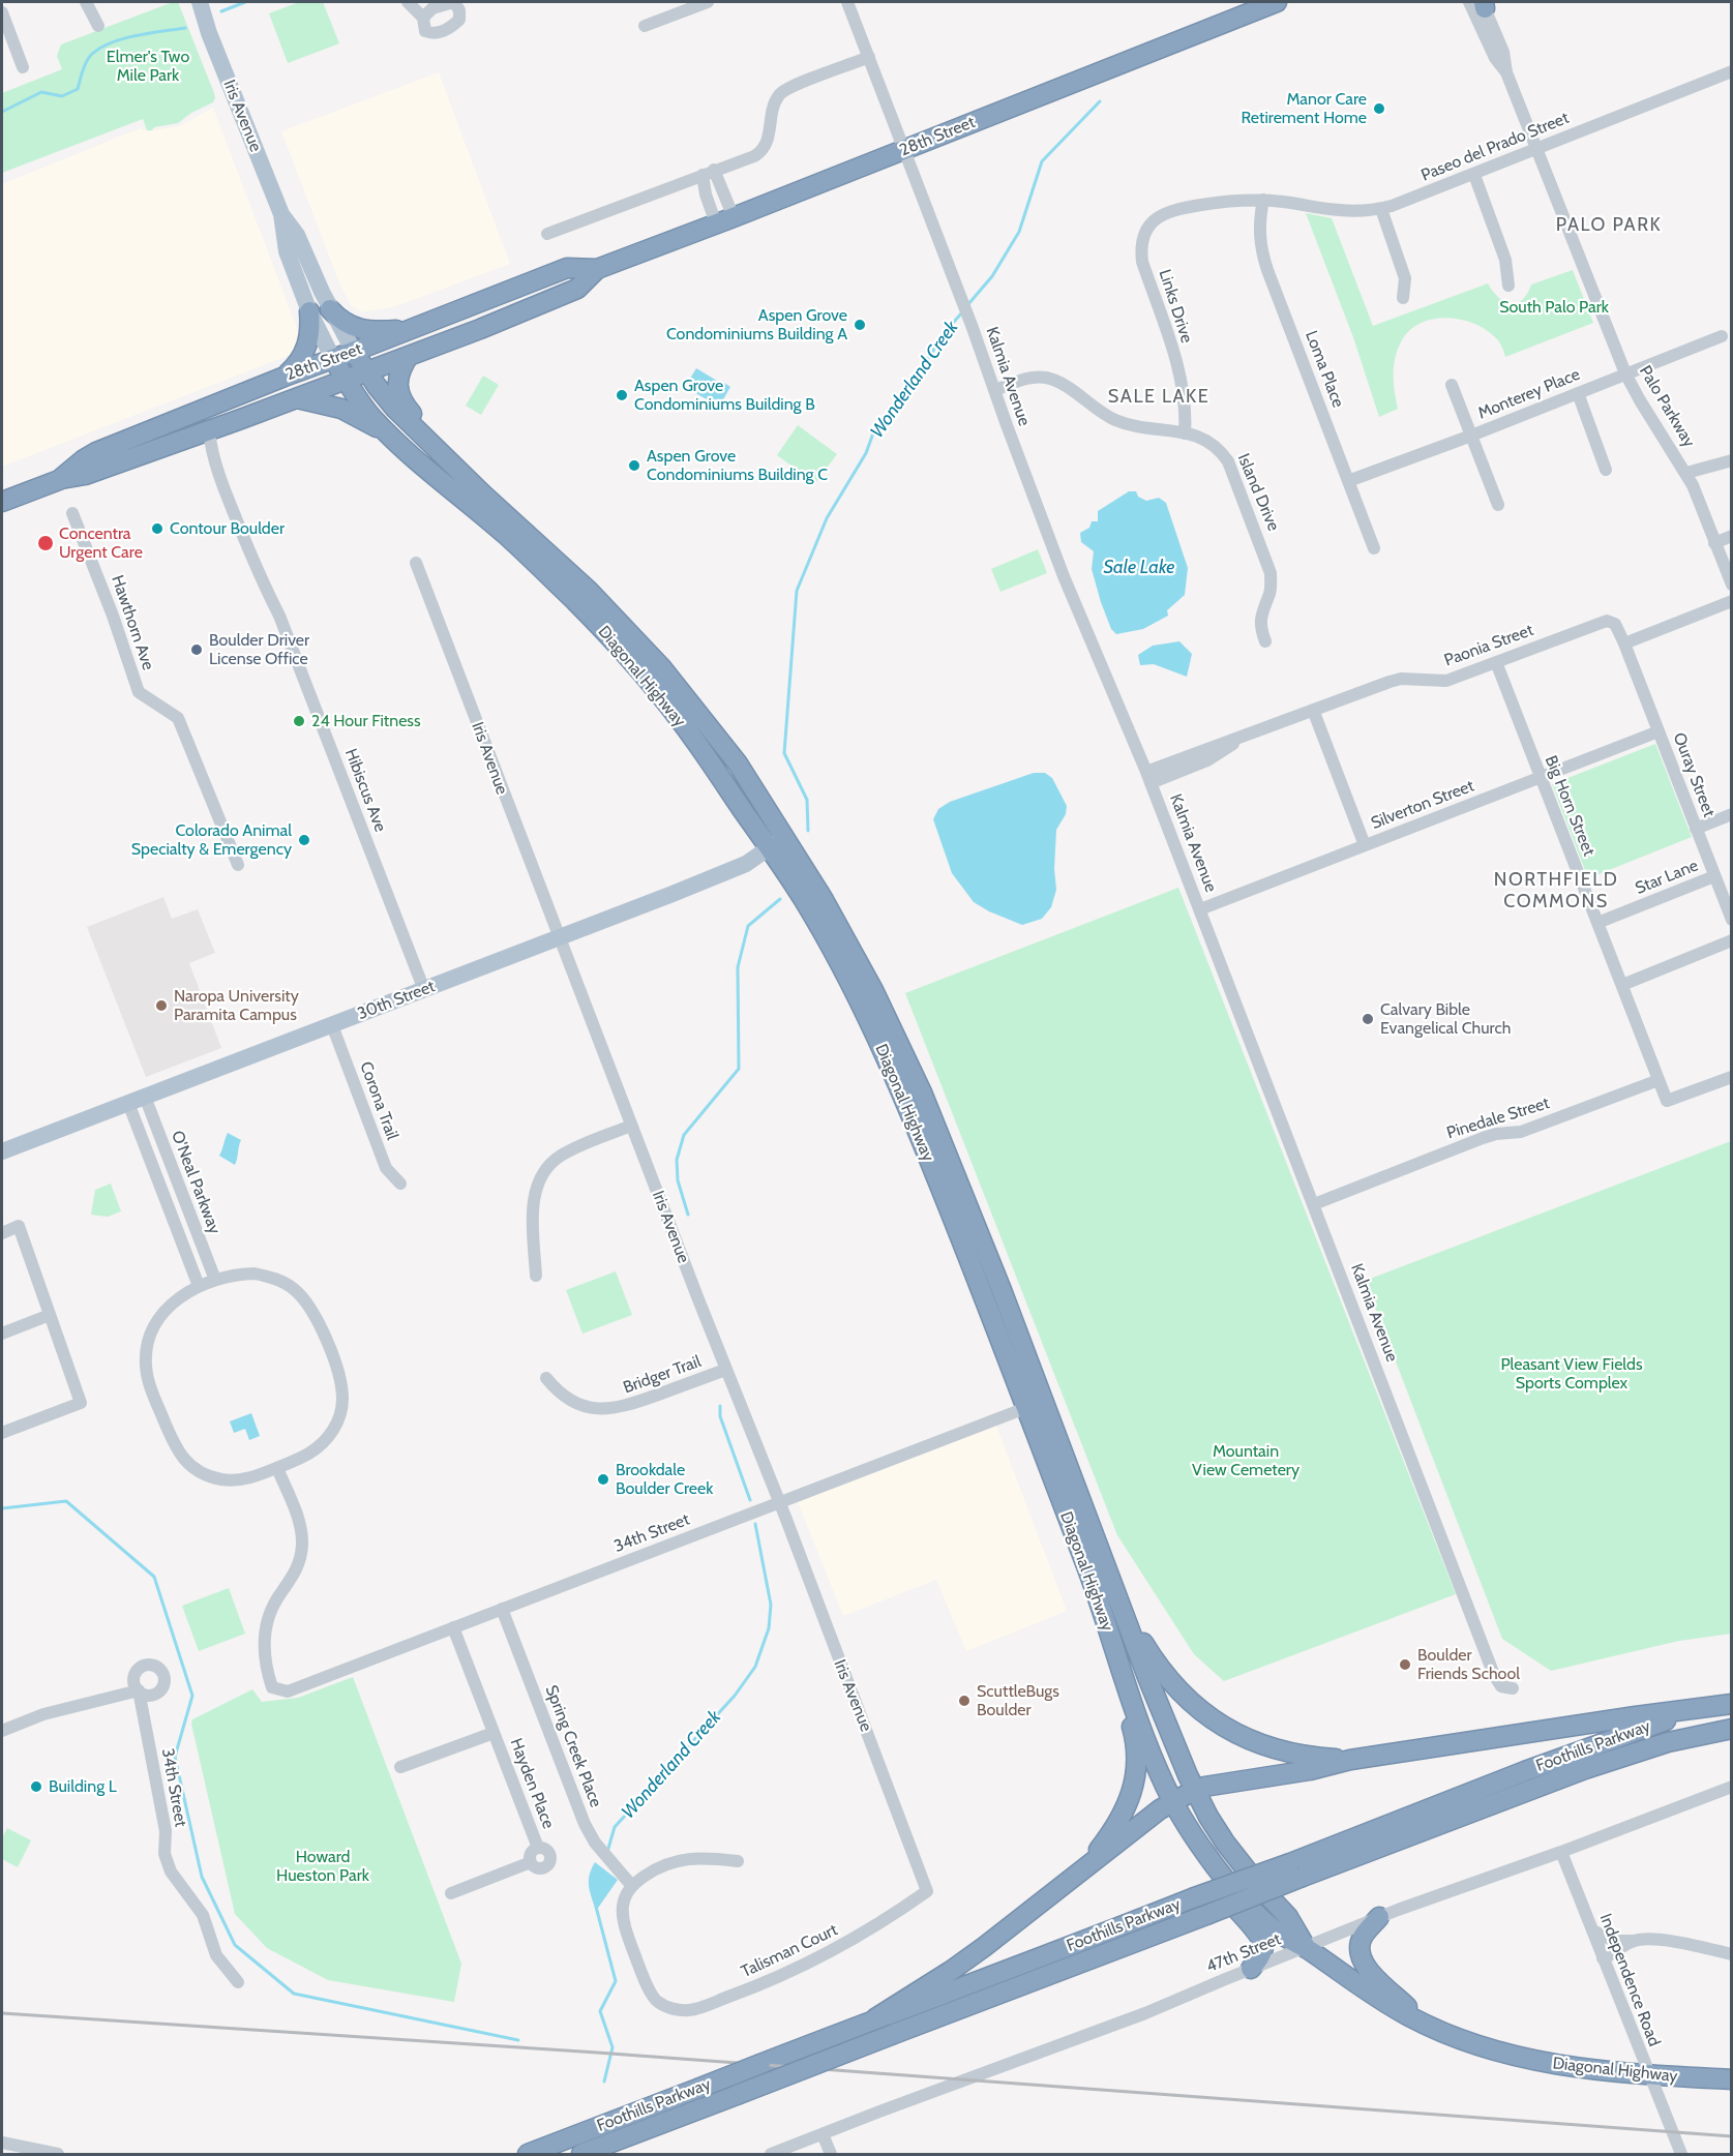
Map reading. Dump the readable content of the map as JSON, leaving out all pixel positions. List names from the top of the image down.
{
  "streets": {
    "highway": ["28th Street", "Diagonal Highway", "Foothills Parkway"],
    "main road": ["Iris Avenue", "30th Street"],
    "street": [
      "Paseo del Prado Street",
      "Links Drive",
      "Loma Place",
      "Kalmia Avenue",
      "Monterey Place",
      "Palo Parkway",
      "Island Drive",
      "Hawthorn Ave",
      "Paonia Street",
      "Ouray Street",
      "Hibiscus Ave",
      "Silverton Street",
      "Big Horn Street",
      "Star Lane",
      "Corona Trail",
      "Pinedale Street",
      "O'Neal Parkway",
      "Bridger Trail",
      "34th Street",
      "Spring Creek Place",
      "Hayden Place",
      "Talisman Court",
      "47th Street",
      "Independence Road"
    ]
  },
  "crossings": [
    ["Iris Avenue", "28th Street"],
    ["Iris Avenue", "Diagonal Highway"],
    ["Iris Avenue", "30th Street"],
    ["Iris Avenue", "Bridger Trail"],
    ["Iris Avenue", "34th Street"],
    ["Iris Avenue", "Talisman Court"],
    ["28th Street", "Kalmia Avenue"],
    ["28th Street", "Diagonal Highway"],
    ["28th Street", "Hibiscus Ave"],
    ["Paseo del Prado Street", "Links Drive"],
    ["Paseo del Prado Street", "Loma Place"],
    ["Paseo del Prado Street", "Palo Parkway"],
    ["Links Drive", "Island Drive"],
    ["Loma Place", "Monterey Place"],
    ["Kalmia Avenue", "Island Drive"],
    ["Kalmia Avenue", "Paonia Street"],
    ["Kalmia Avenue", "Silverton Street"],
    ["Kalmia Avenue", "Pinedale Street"],
    ["Monterey Place", "Palo Parkway"],
    ["Paonia Street", "Ouray Street"],
    ["Paonia Street", "Big Horn Street"],
    ["Diagonal Highway", "30th Street"],
    ["Diagonal Highway", "34th Street"],
    ["Diagonal Highway", "47th Street"],
    ["Diagonal Highway", "Independence Road"],
    ["Ouray Street", "Silverton Street"],
    ["Ouray Street", "Star Lane"],
    ["Hibiscus Ave", "30th Street"],
    ["Silverton Street", "Big Horn Street"],
    ["Big Horn Street", "Star Lane"],
    ["Big Horn Street", "Pinedale Street"],
    ["30th Street", "Corona Trail"],
    ["30th Street", "O'Neal Parkway"],
    ["O'Neal Parkway", "34th Street"],
    ["34th Street", "Spring Creek Place"],
    ["34th Street", "Hayden Place"],
    ["Spring Creek Place", "Talisman Court"],
    ["47th Street", "Independence Road"]
  ],
  "districts": ["PALO PARK", "SALE LAKE", "NORTHFIELD COMMONS"],
  "water": ["Wonderland Creek", "Sale Lake"],
  "parks": [
    "Elmer's Two Mile Park",
    "South Palo Park",
    "Pleasant View Fields Sports Complex",
    "Mountain View Cemetery",
    "Howard Hueston Park"
  ],
  "places": [
    "Manor Care Retirement Home",
    "Aspen Grove Condominiums Building A",
    "Aspen Grove Condominiums Building B",
    "Aspen Grove Condominiums Building C",
    "Contour Boulder",
    "Concentra Urgent Care",
    "Boulder Driver License Office",
    "24 Hour Fitness",
    "Colorado Animal Specialty & Emergency",
    "Naropa University Paramita Campus",
    "Calvary Bible Evangelical Church",
    "Brookdale Boulder Creek",
    "Boulder Friends School",
    "ScuttleBugs Boulder",
    "Building L"
  ]
}
